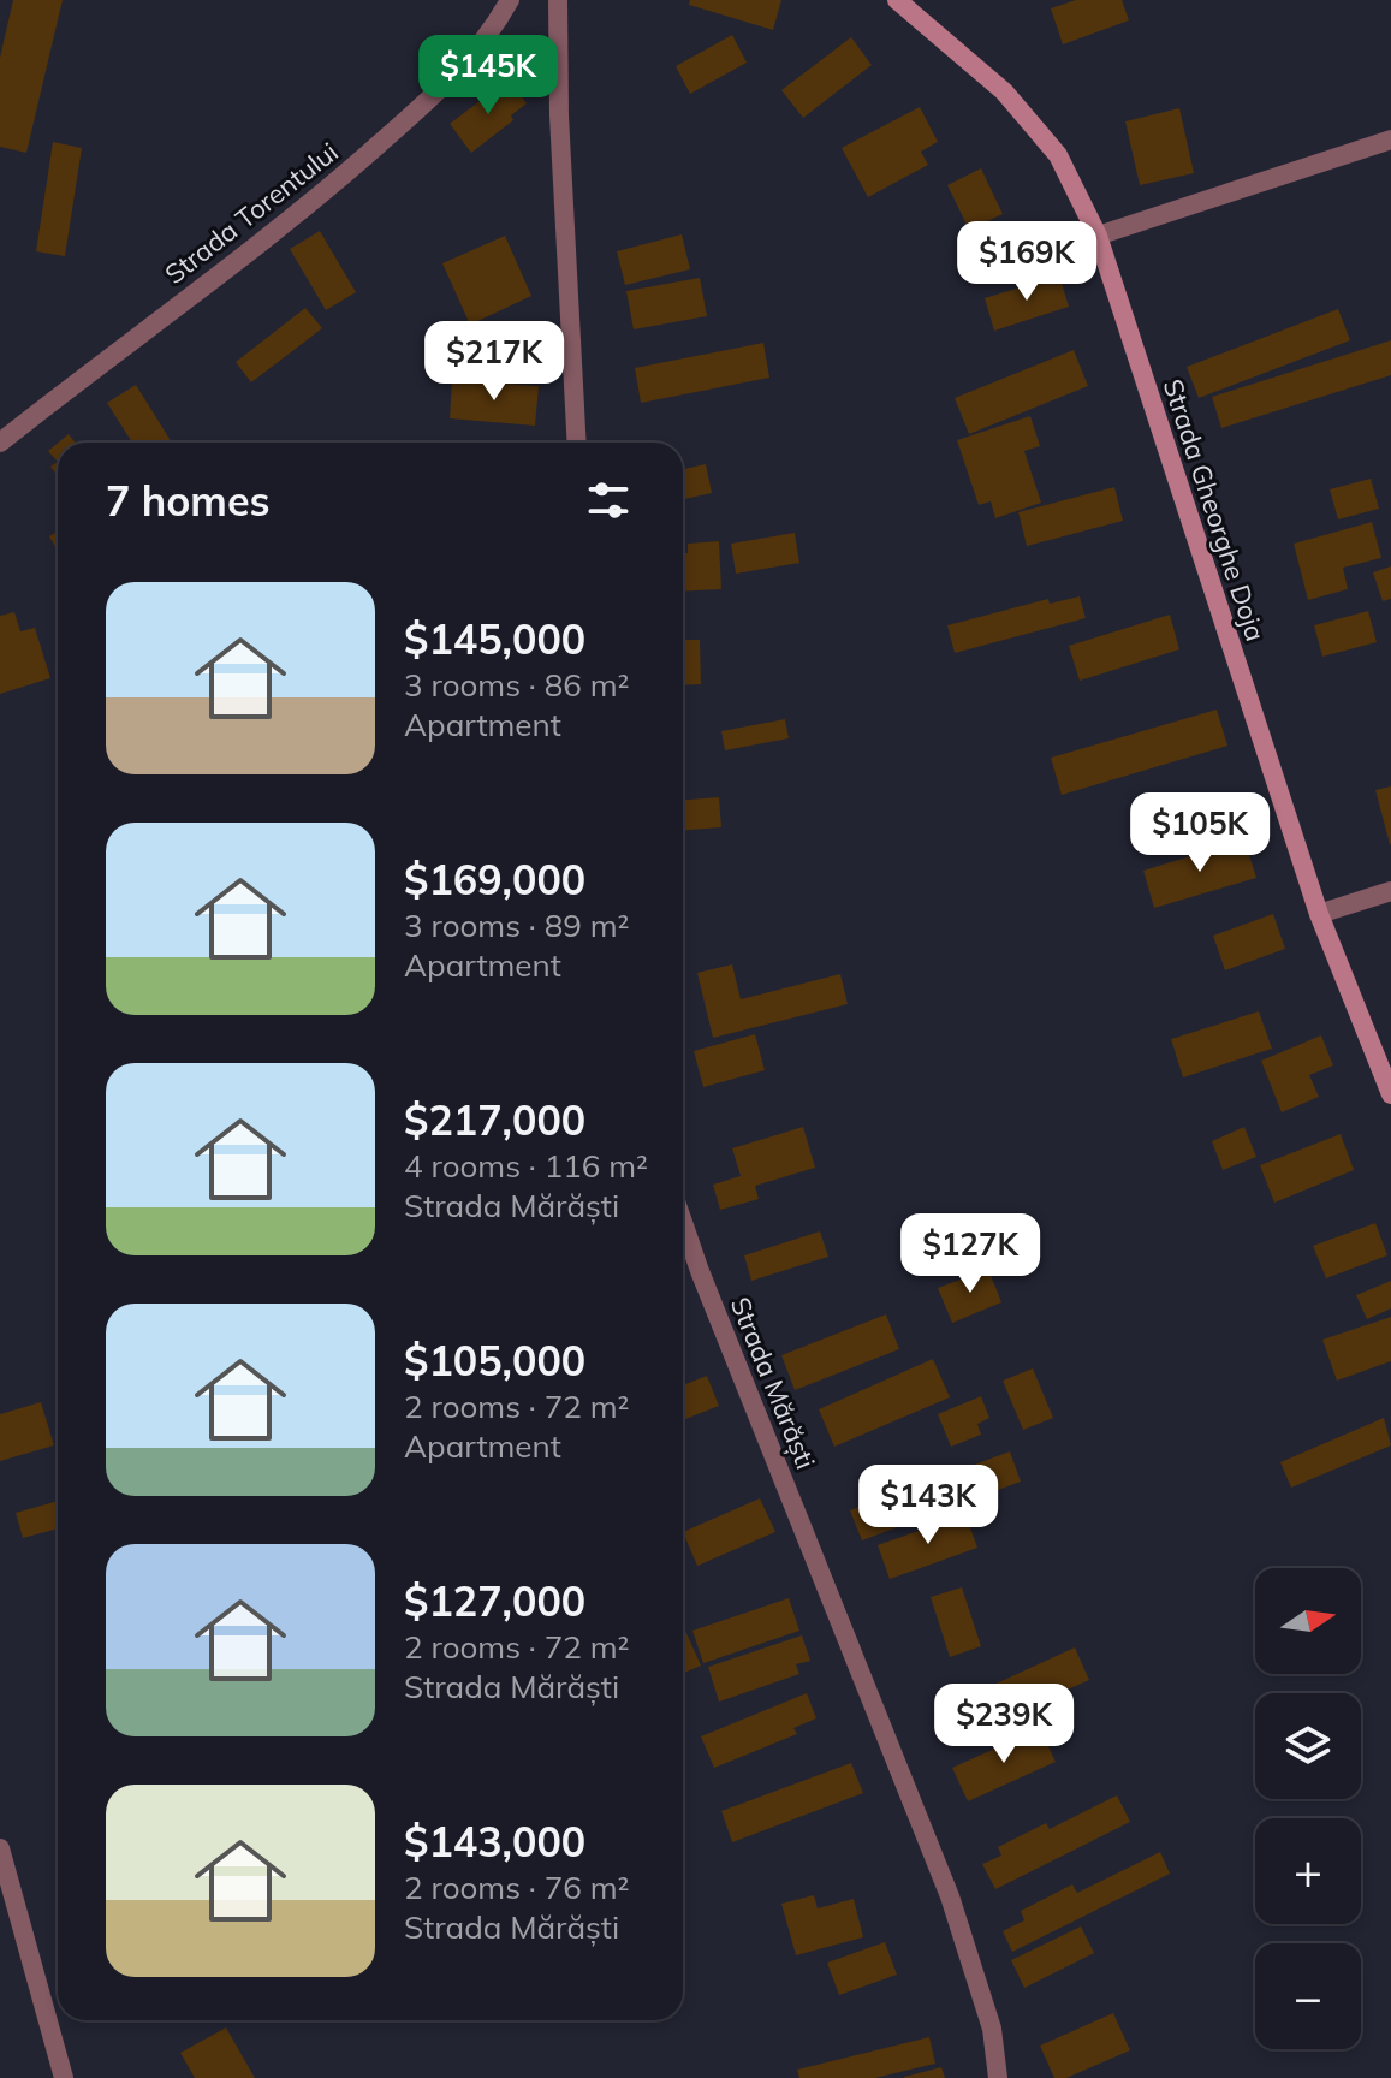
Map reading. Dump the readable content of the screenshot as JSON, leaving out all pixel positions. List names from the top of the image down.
{
  "streets": {
    "street": ["Strada Torentului", "Strada Gheorghe Doja", "Strada Mărăști"]
  },
  "north": "right",
  "page": {
    "price": [
      "$145K",
      "$169K",
      "$217K",
      "$105K",
      "$127K",
      "$143K",
      "$239K"
    ],
    "heading": "7 homes",
    "list": [
      {
        "name": "$145,000",
        "note": "3 rooms · 86 m² · Apartment"
      },
      {
        "name": "$169,000",
        "note": "3 rooms · 89 m² · Apartment"
      },
      {
        "name": "$217,000",
        "note": "4 rooms · 116 m² · Strada Mărăști"
      },
      {
        "name": "$105,000",
        "note": "2 rooms · 72 m² · Apartment"
      },
      {
        "name": "$127,000",
        "note": "2 rooms · 72 m² · Strada Mărăști"
      },
      {
        "name": "$143,000",
        "note": "2 rooms · 76 m² · Strada Mărăști"
      }
    ],
    "map_buttons": ["+", "−"]
  }
}
